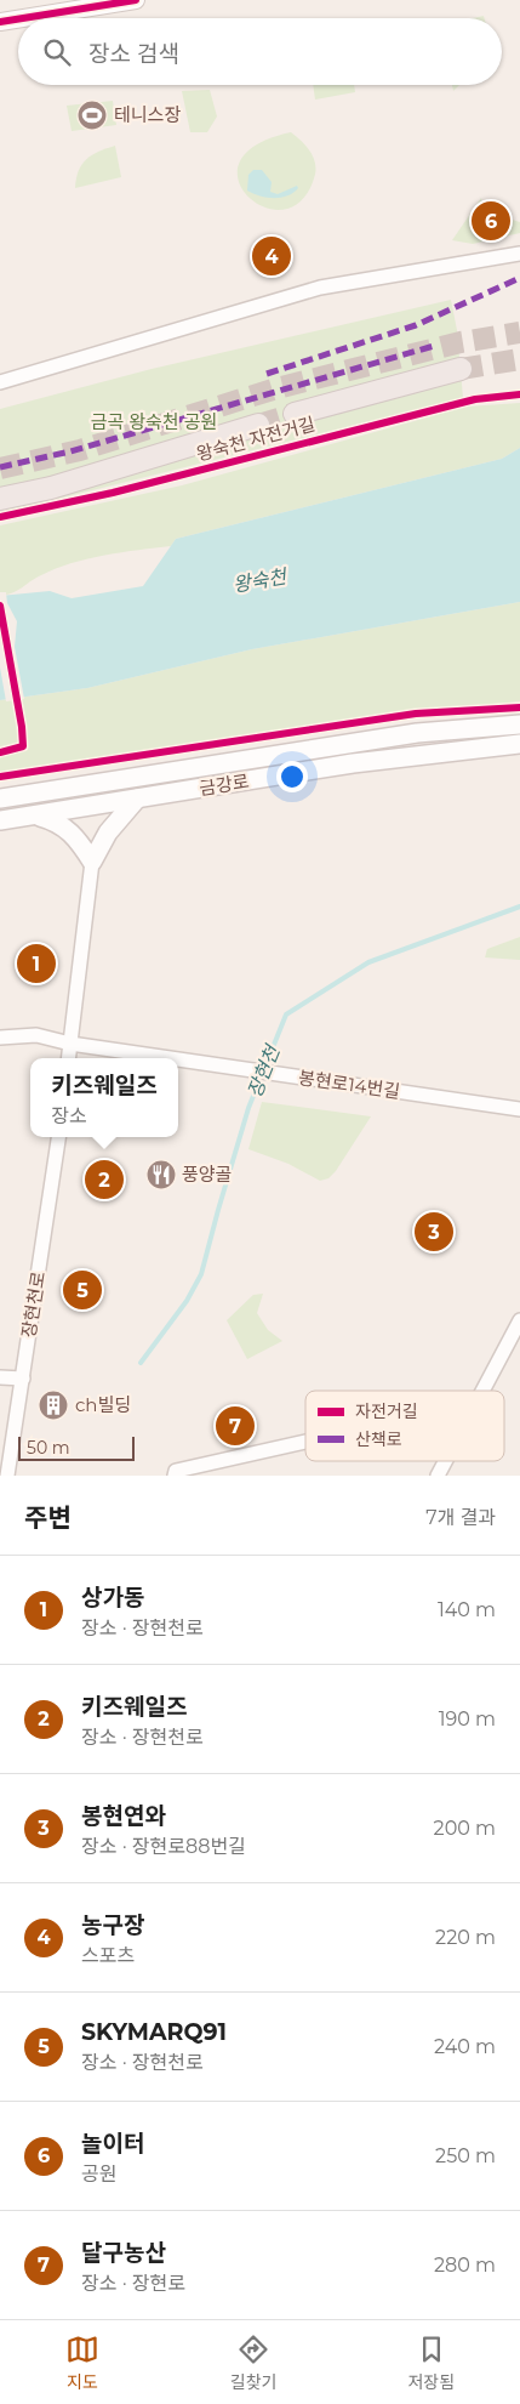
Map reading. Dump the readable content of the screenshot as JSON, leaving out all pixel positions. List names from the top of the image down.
{
  "streets": {
    "main road": ["금강로"],
    "street": ["봉현로14번길", "장현천로"],
    "cycle path": ["왕숙천 자전거길"]
  },
  "water": ["왕숙천", "장현천"],
  "parks": ["금곡 왕숙천 공원"],
  "places": {
    "sports": ["테니스장"],
    "restaurant": ["풍양골"],
    "building": ["ch빌딩"]
  },
  "legend": ["자전거길", "산책로"],
  "scale_bar": "50 m",
  "page": {
    "search": "장소 검색",
    "pins": [
      "6",
      "4",
      "1",
      "2",
      "3",
      "5",
      "7"
    ],
    "popup": ["키즈웨일즈", "장소"],
    "scale": "50 m",
    "heading": ["주변", "7개 결과"],
    "list": [
      {
        "mark": "1",
        "name": "상가동",
        "note": "장소 · 장현천로",
        "value": "140 m"
      },
      {
        "mark": "2",
        "name": "키즈웨일즈",
        "note": "장소 · 장현천로",
        "value": "190 m"
      },
      {
        "mark": "3",
        "name": "봉현연와",
        "note": "장소 · 장현로88번길",
        "value": "200 m"
      },
      {
        "mark": "4",
        "name": "농구장",
        "note": "스포츠",
        "value": "220 m"
      },
      {
        "mark": "5",
        "name": "SKYMARQ91",
        "note": "장소 · 장현천로",
        "value": "240 m"
      },
      {
        "mark": "6",
        "name": "놀이터",
        "note": "공원",
        "value": "250 m"
      },
      {
        "mark": "7",
        "name": "달구농산",
        "note": "장소 · 장현로",
        "value": "280 m"
      }
    ],
    "nav": ["지도", "길찾기", "저장됨"]
  }
}
